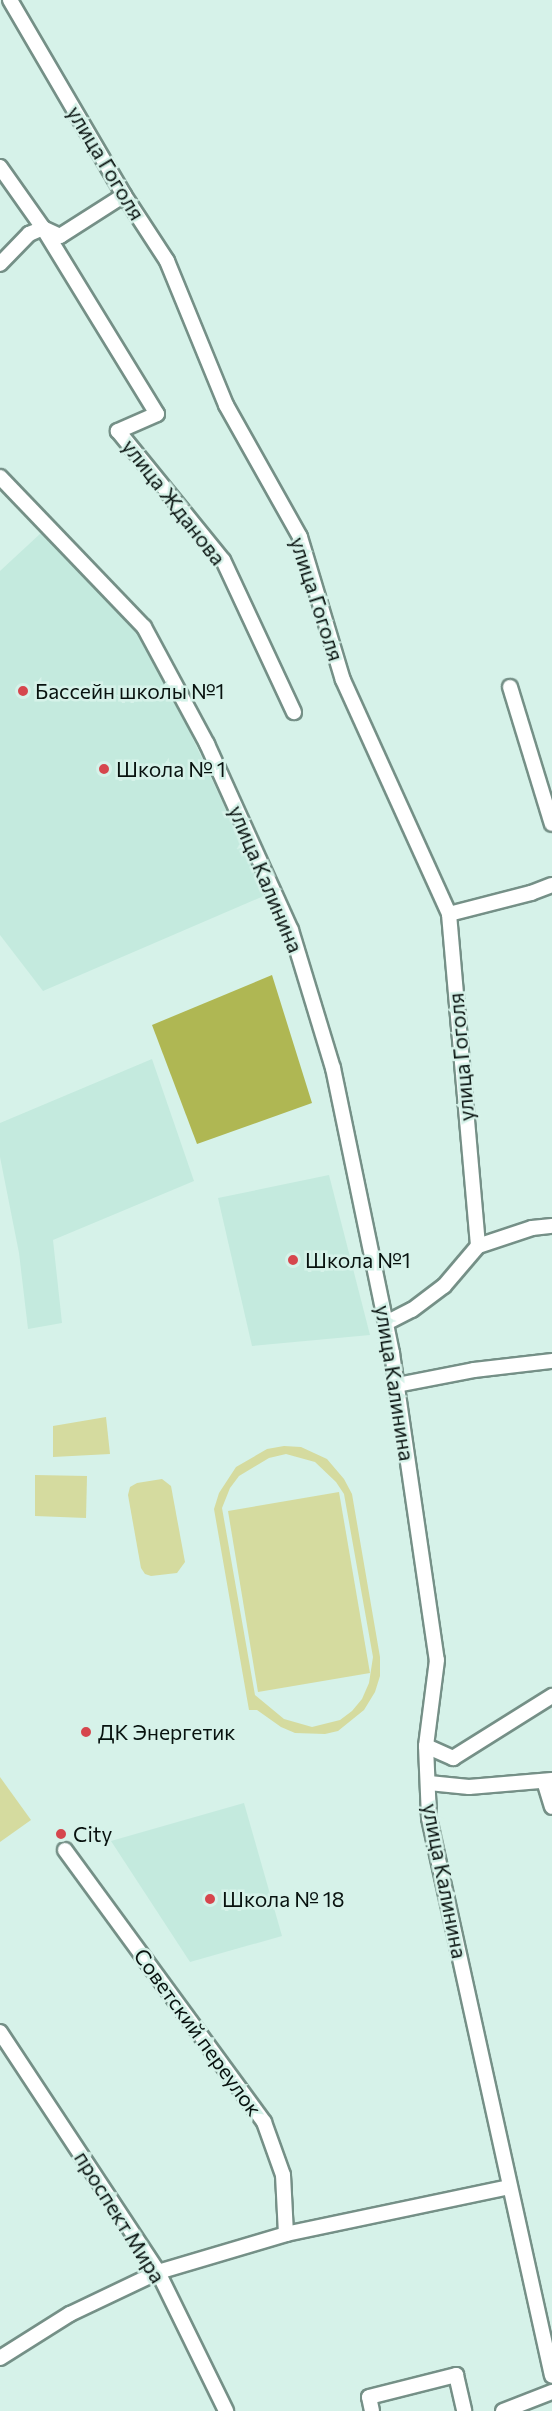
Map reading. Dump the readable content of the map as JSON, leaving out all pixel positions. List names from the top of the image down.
{
  "streets": {
    "street": [
      "улица Гоголя",
      "улица Жданова",
      "улица Калинина",
      "Советский переулок",
      "проспект Мира"
    ]
  },
  "places": [
    "Бассейн школы №1",
    "Школа № 1",
    "Школа №1",
    "ДК Энергетик",
    "City",
    "Школа № 18"
  ]
}
